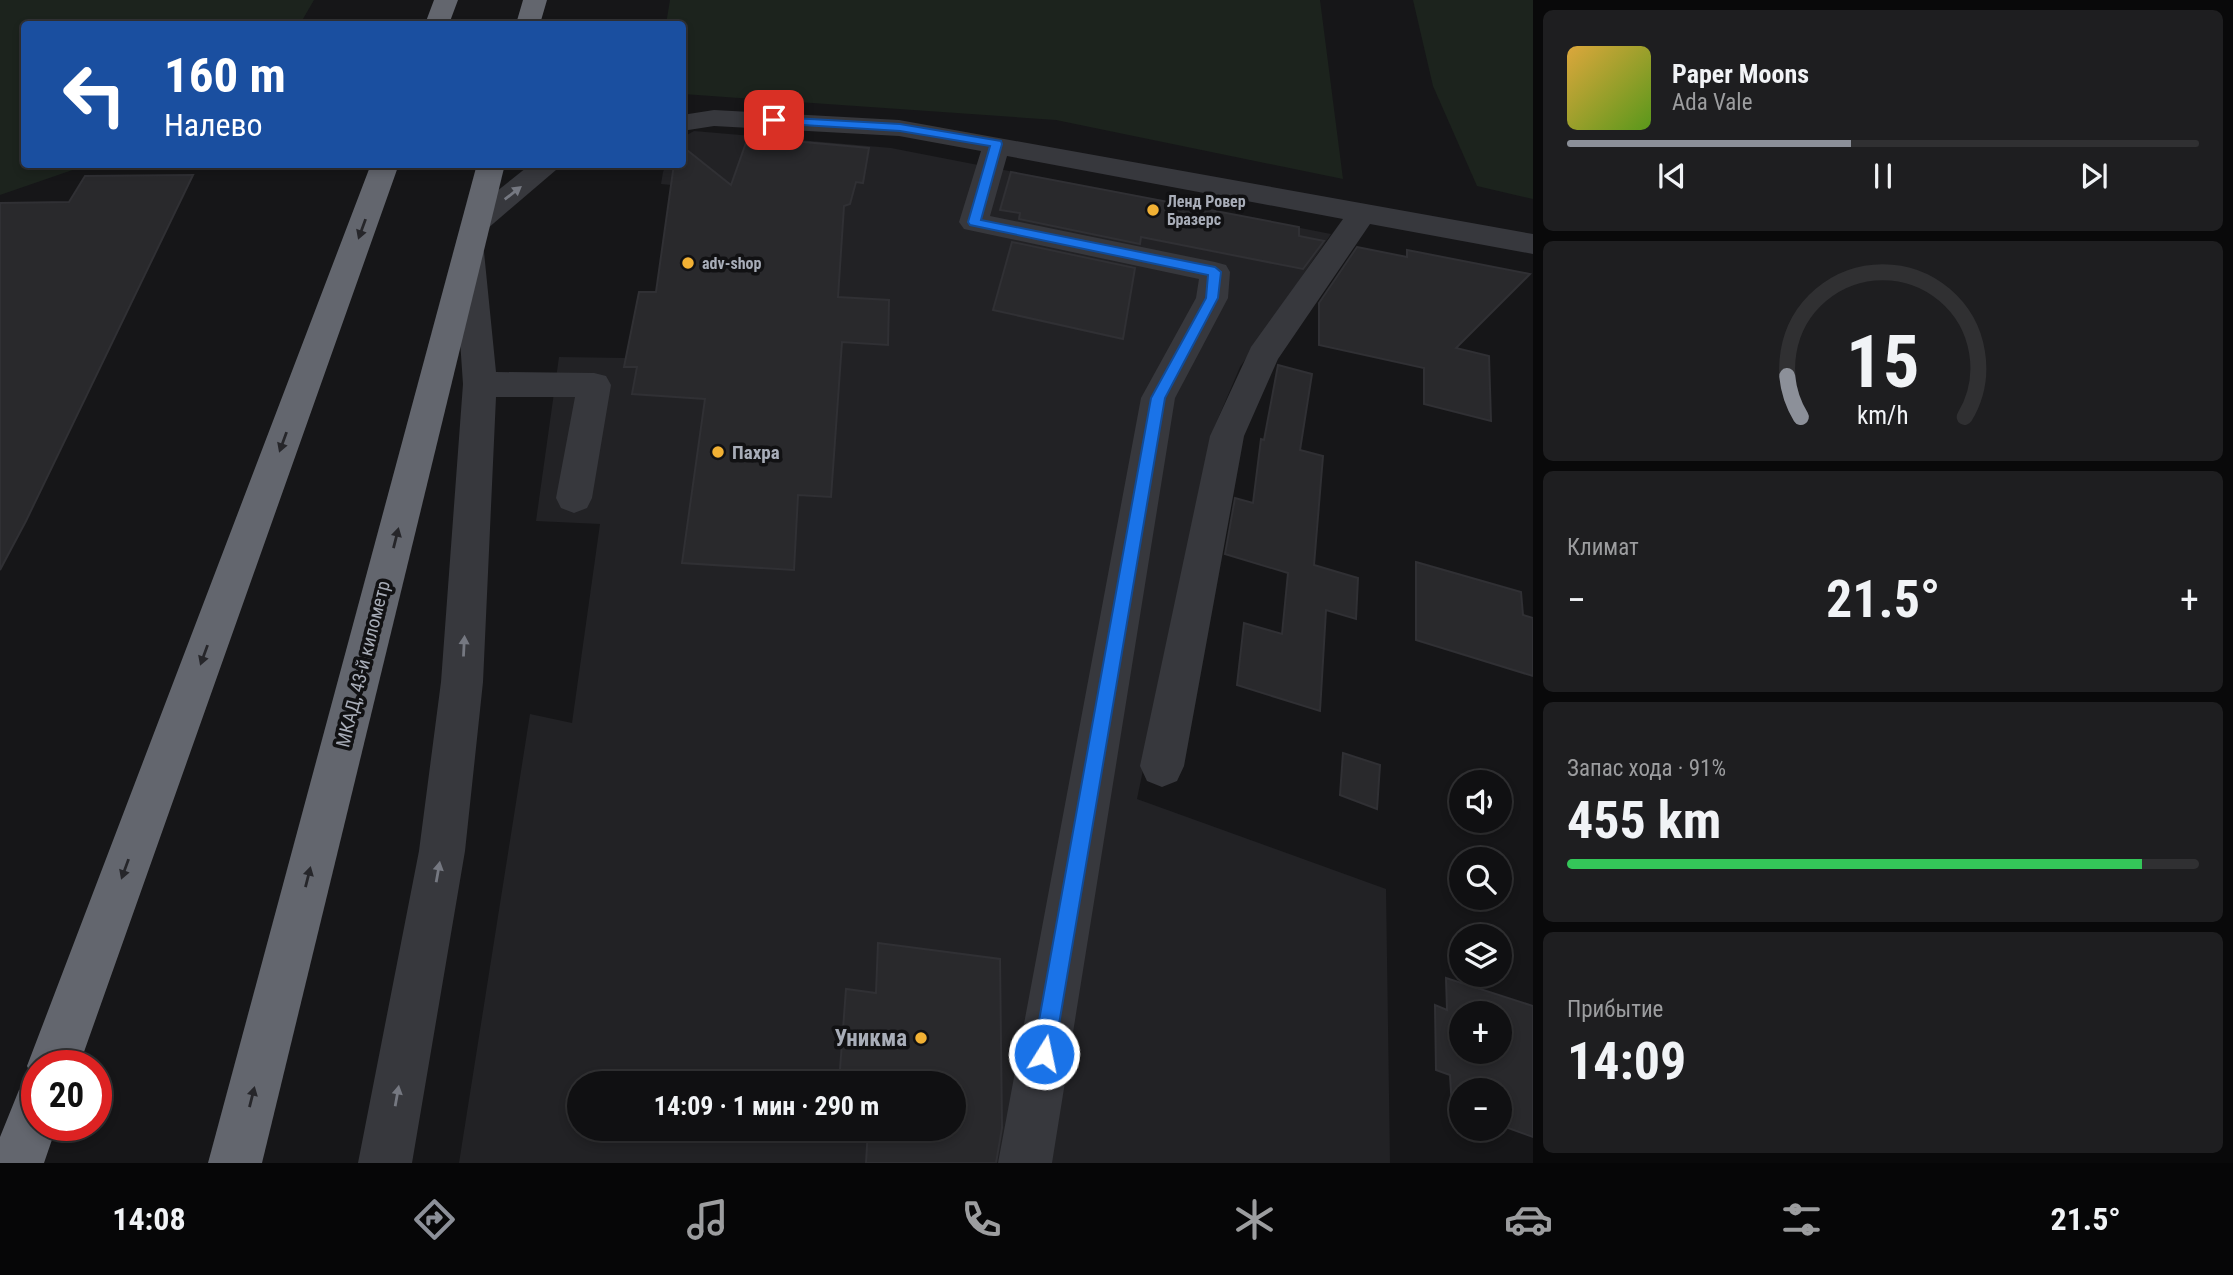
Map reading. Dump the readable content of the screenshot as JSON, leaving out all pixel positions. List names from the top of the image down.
{
  "streets": {
    "highway": ["МКАД, 43-й километр"]
  },
  "places": [
    "Ленд Ровер Бразерс",
    "adv-shop",
    "Пахра",
    "Уникма"
  ],
  "page": {
    "turn": ["160 m", "Налево"],
    "song": ["Paper Moons", "Ada Vale"],
    "tile": [
      "Климат",
      ["Запас хода · 91%", "455 km"],
      ["Прибытие", "14:09"]
    ],
    "heat": ["−", "21.5°", "+"],
    "map_buttons": ["+", "−"],
    "limit": "20",
    "trip": "14:09 · 1 мин · 290 m",
    "tabs": ["14:08", "21.5°"],
    "gauge": ["15", "km/h"]
  }
}
